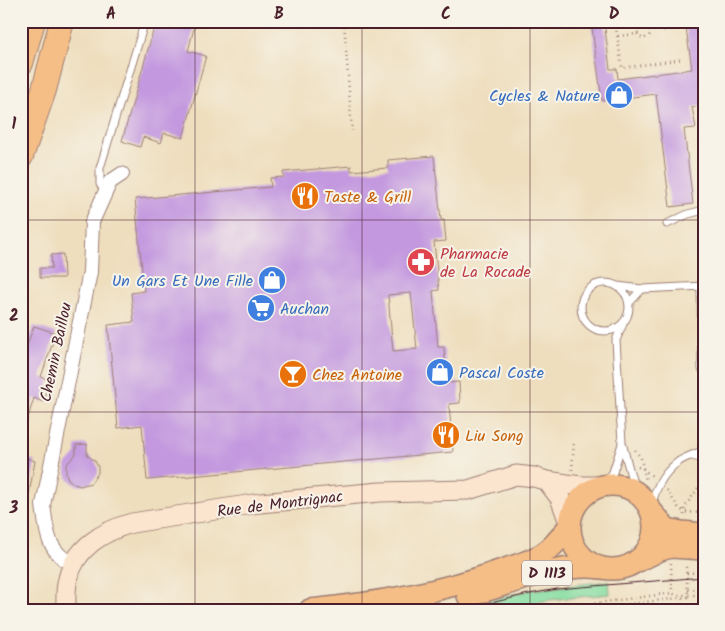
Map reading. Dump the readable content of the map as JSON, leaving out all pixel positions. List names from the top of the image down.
{
  "streets": {
    "main road": ["Rue de Montrignac", "D 1113"],
    "street": ["Chemin Baillou"]
  },
  "crossings": [
    ["Chemin Baillou", "Rue de Montrignac"],
    ["Rue de Montrignac", "D 1113"]
  ],
  "places": {
    "shop": ["Cycles & Nature", "Un Gars Et Une Fille", "Pascal Coste"],
    "restaurant": ["Taste & Grill", "Liu Song"],
    "pharmacy": ["Pharmacie de La Rocade"],
    "supermarket": ["Auchan"],
    "bar": ["Chez Antoine"]
  },
  "grid": {
    "columns": [
      "A",
      "B",
      "C",
      "D"
    ],
    "rows": ["1", "2", "3"]
  }
}
